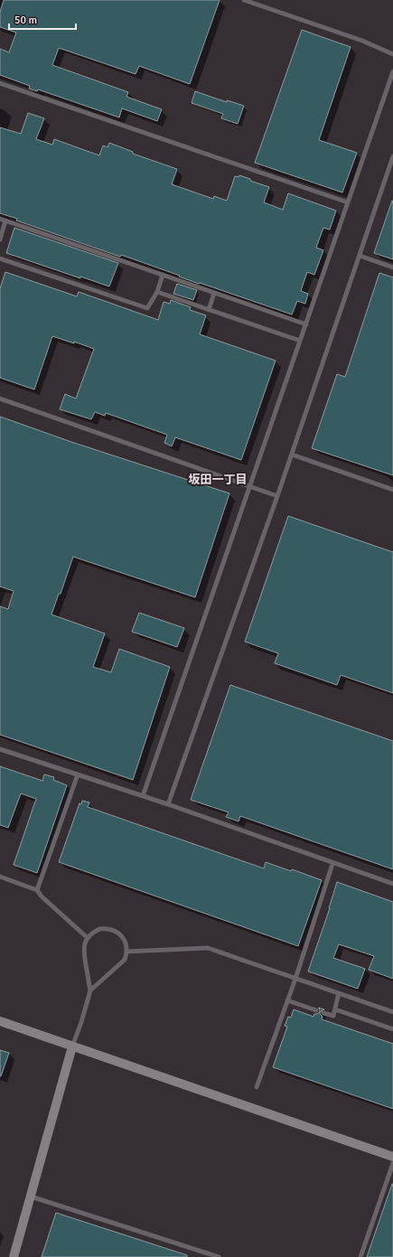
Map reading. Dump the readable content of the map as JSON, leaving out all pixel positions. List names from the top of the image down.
{
  "districts": ["坂田一丁目"],
  "scale_bar": "50 m"
}
